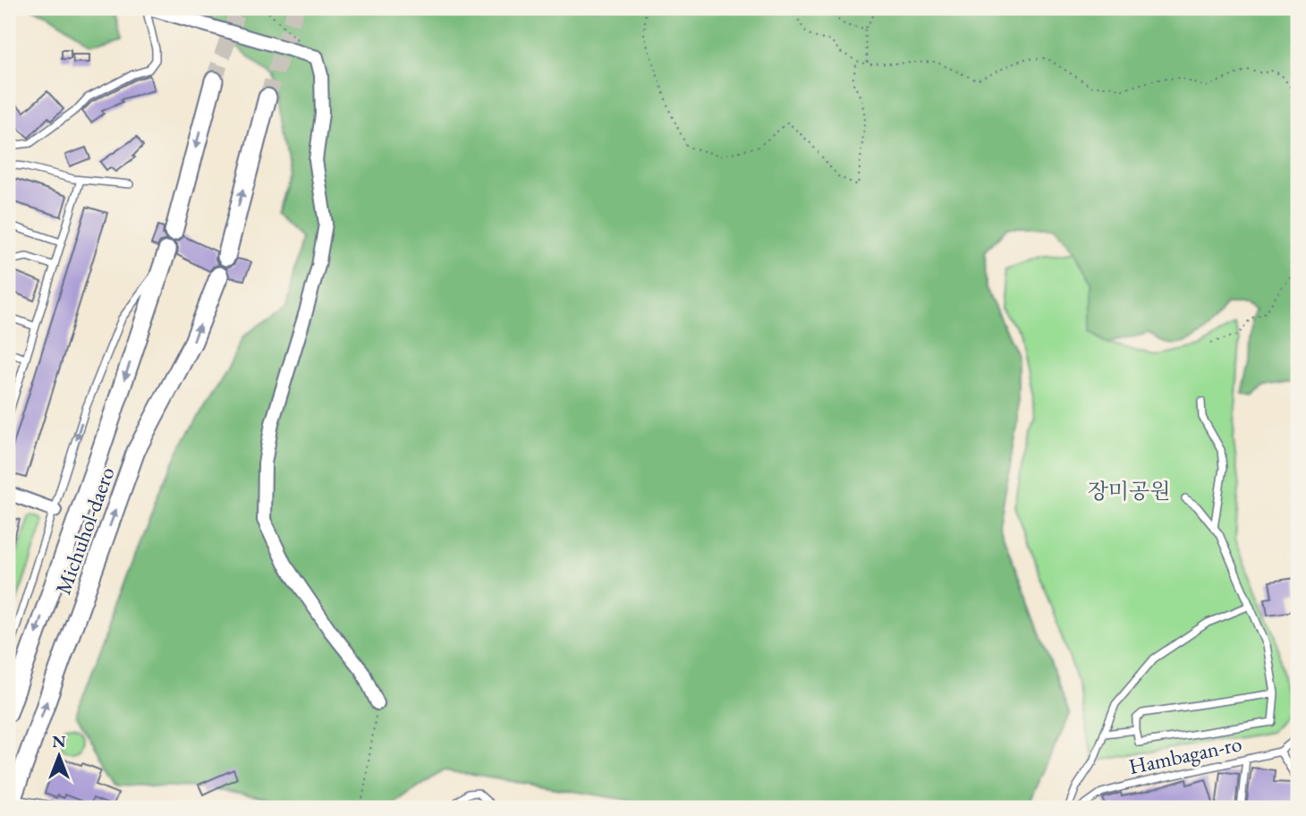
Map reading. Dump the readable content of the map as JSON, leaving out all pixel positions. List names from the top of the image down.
{
  "streets": {
    "main road": ["Michuhol-daero"],
    "lane": ["Hambagan-ro"]
  },
  "parks": ["장미공원"],
  "north": "top"
}
